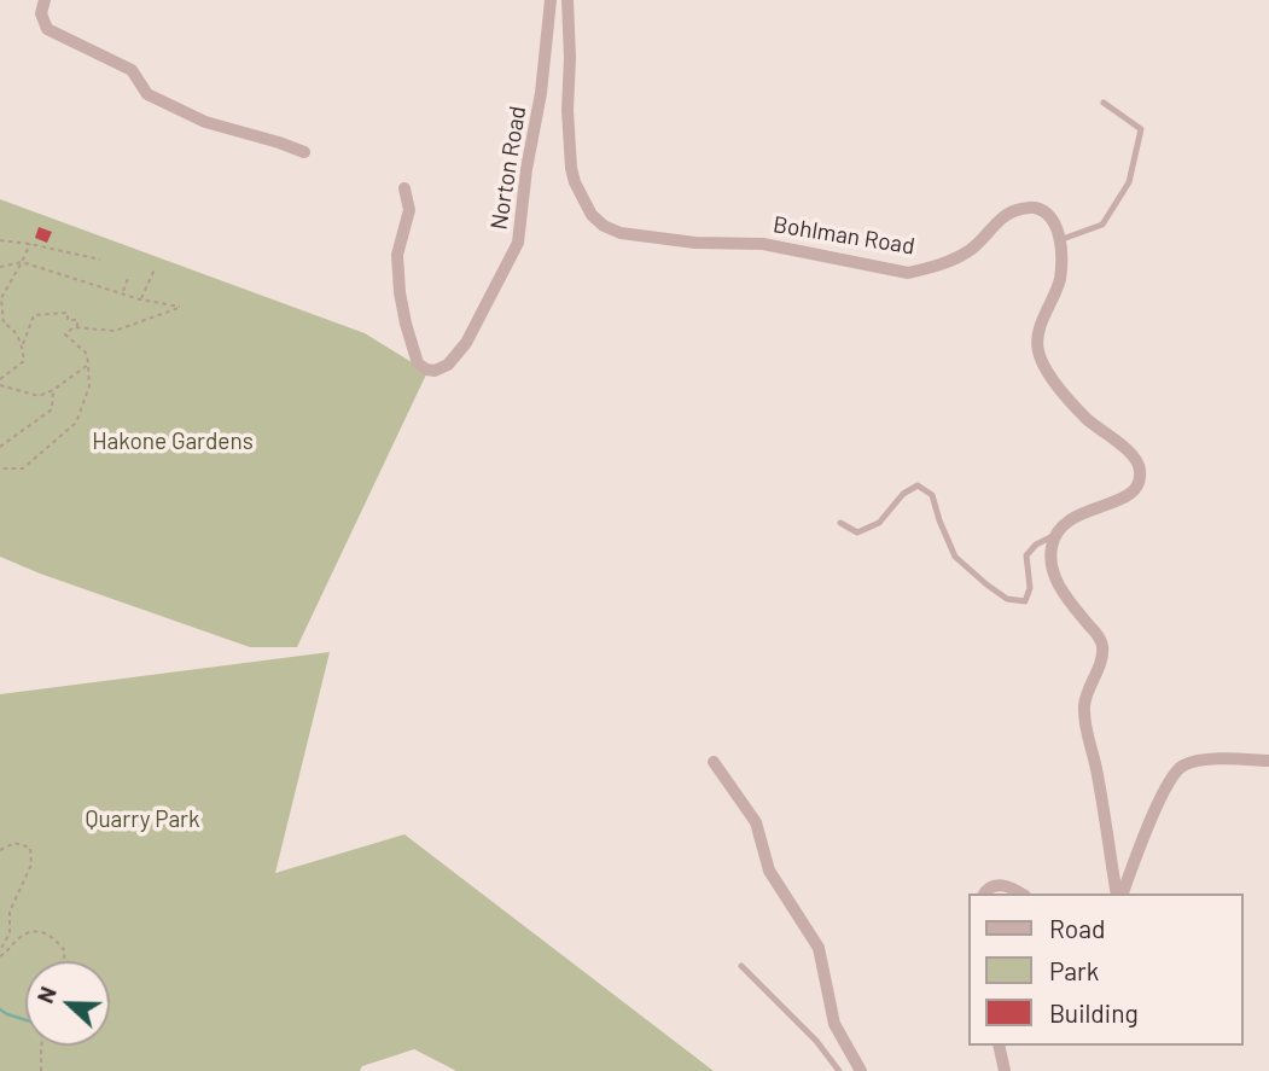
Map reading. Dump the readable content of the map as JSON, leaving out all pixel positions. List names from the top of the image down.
{
  "streets": {
    "street": ["Norton Road", "Bohlman Road"]
  },
  "parks": ["Hakone Gardens", "Quarry Park"],
  "legend": ["Road", "Park", "Building"],
  "north": "left"
}
